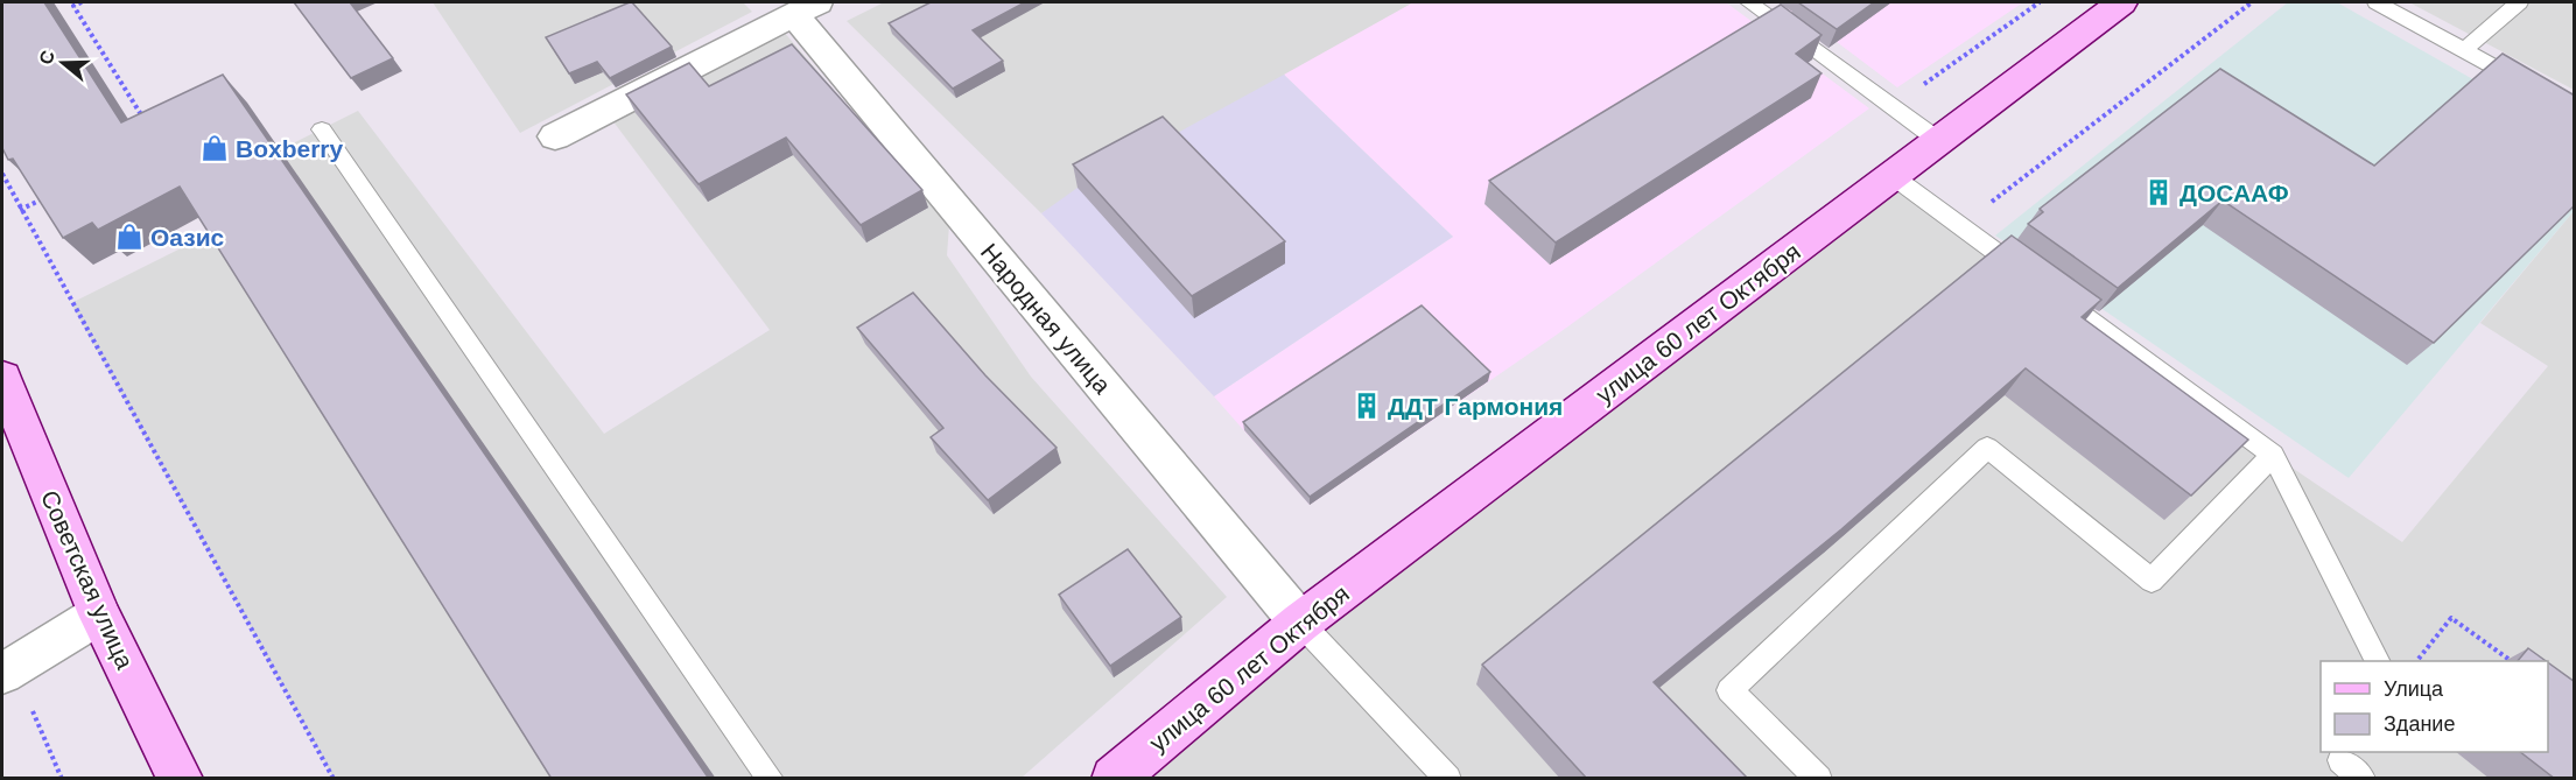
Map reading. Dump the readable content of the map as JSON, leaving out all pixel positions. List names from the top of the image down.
{
  "streets": {
    "street": ["Народная улица", "улица 60 лет Октября", "Советская улица"]
  },
  "crossings": [
    ["Народная улица", "улица 60 лет Октября"]
  ],
  "places": {
    "shop": ["Boxberry", "Оазис"],
    "building": ["ДОСААФ", "ДДТ Гармония"]
  },
  "legend": ["Улица", "Здание"],
  "north": "left"
}
